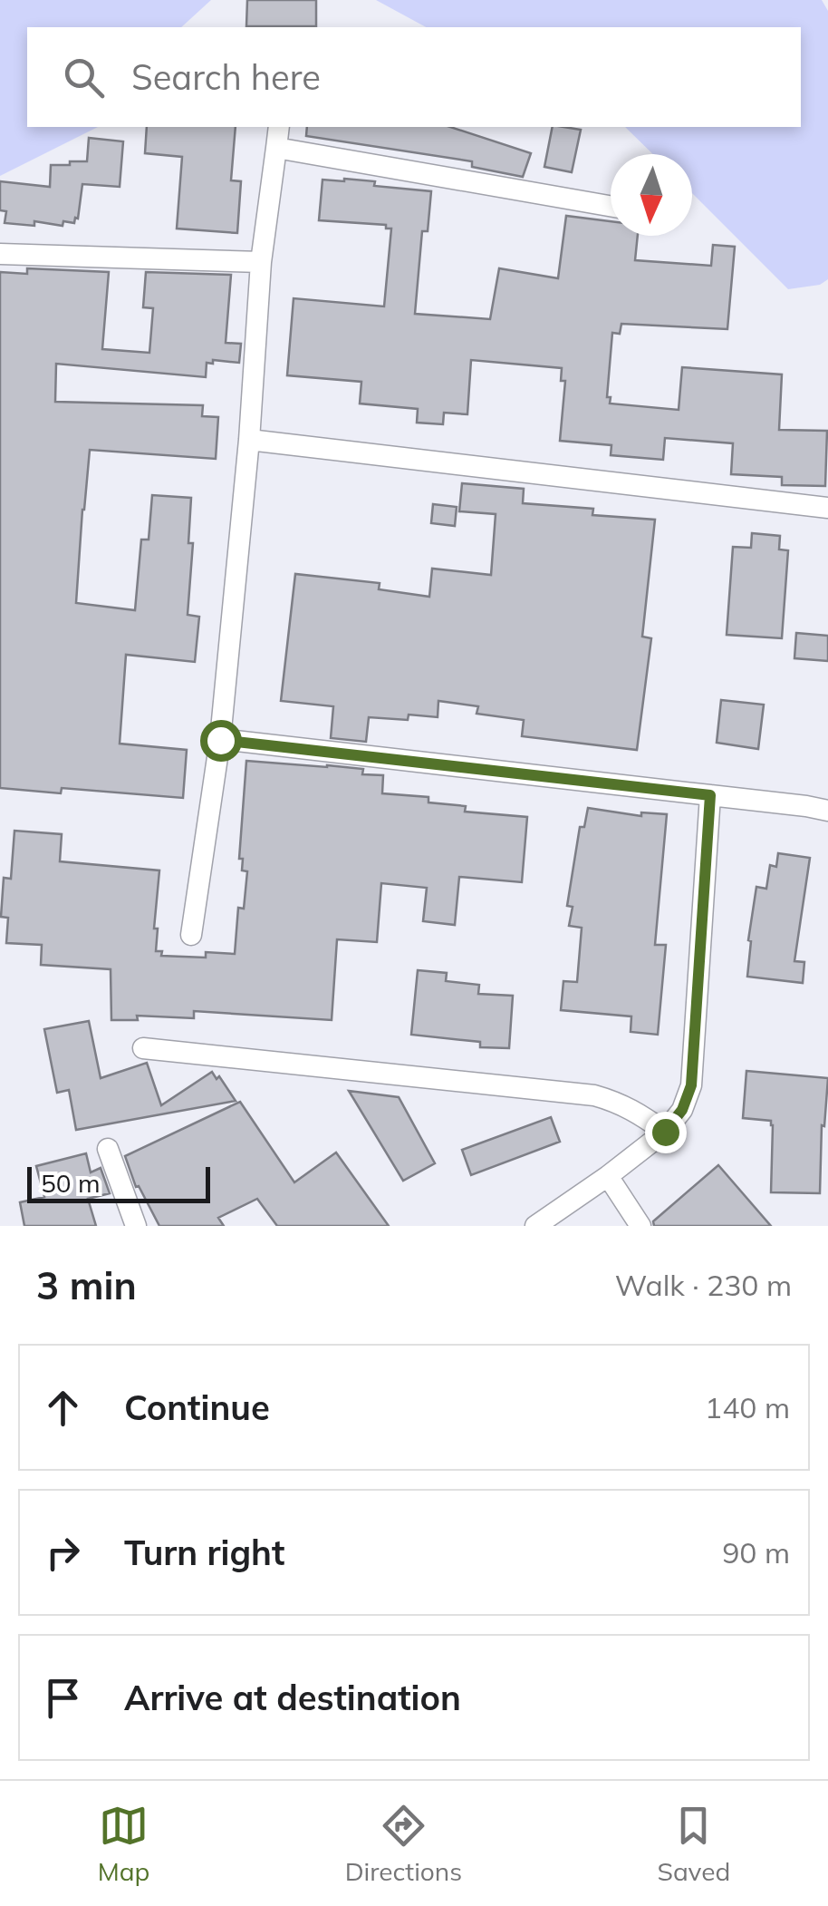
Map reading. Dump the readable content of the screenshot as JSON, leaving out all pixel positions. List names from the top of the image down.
{
  "scale_bar": "50 m",
  "north": "bottom",
  "page": {
    "search": "Search here",
    "scale": "50 m",
    "heading": ["3 min", "Walk · 230 m"],
    "list": [
      ["Continue", "140 m"],
      ["Turn right", "90 m"],
      "Arrive at destination"
    ],
    "nav": ["Map", "Directions", "Saved"]
  }
}
